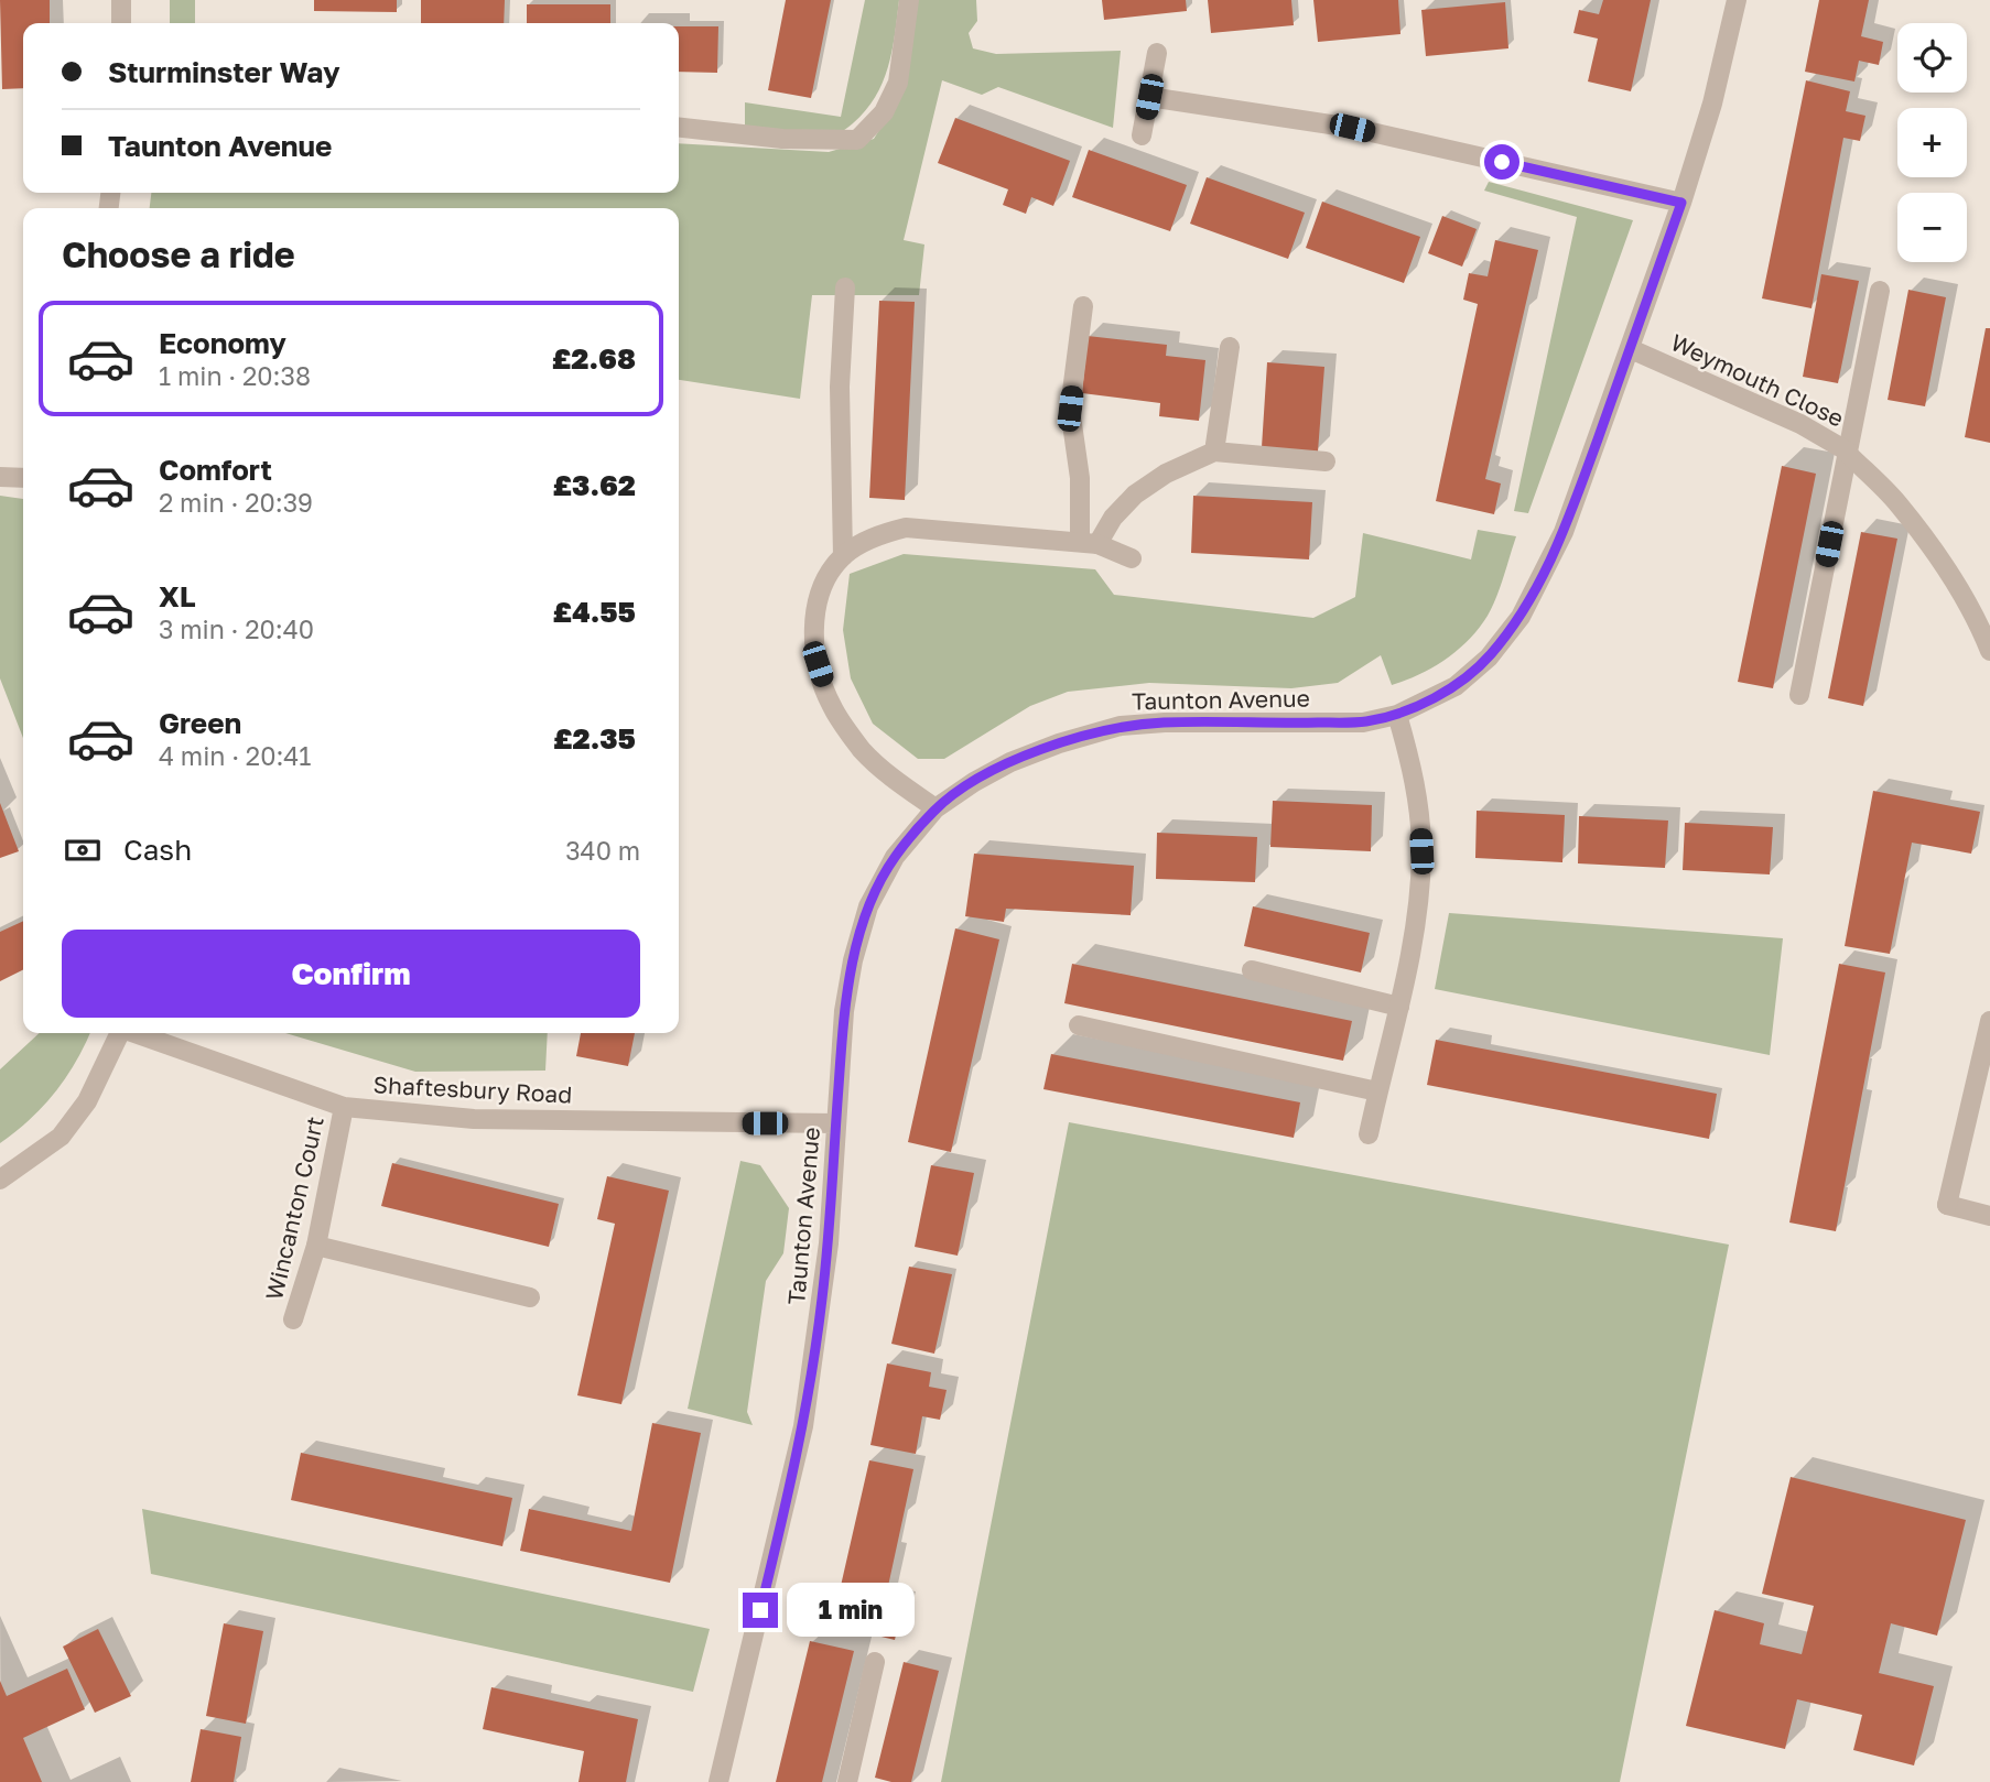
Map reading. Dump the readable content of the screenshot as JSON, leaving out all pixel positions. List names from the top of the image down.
{
  "streets": {
    "street": [
      "Weymouth Close",
      "Taunton Avenue",
      "Shaftesbury Road",
      "Wincanton Court"
    ]
  },
  "crossings": [
    ["Weymouth Close", "Taunton Avenue"],
    ["Taunton Avenue", "Shaftesbury Road"],
    ["Shaftesbury Road", "Wincanton Court"]
  ],
  "page": {
    "map_buttons": ["+", "−"],
    "banner": ["Sturminster Way", "Taunton Avenue"],
    "heading": "Choose a ride",
    "list": [
      {
        "name": "Economy",
        "note": "1 min · 20:38",
        "value": "£2.68"
      },
      {
        "name": "Comfort",
        "note": "2 min · 20:39",
        "value": "£3.62"
      },
      {
        "name": "XL",
        "note": "3 min · 20:40",
        "value": "£4.55"
      },
      {
        "name": "Green",
        "note": "4 min · 20:41",
        "value": "£2.35"
      }
    ],
    "pay": ["Cash", "340 m"],
    "buttons": "Confirm",
    "bubble": "1 min"
  }
}
